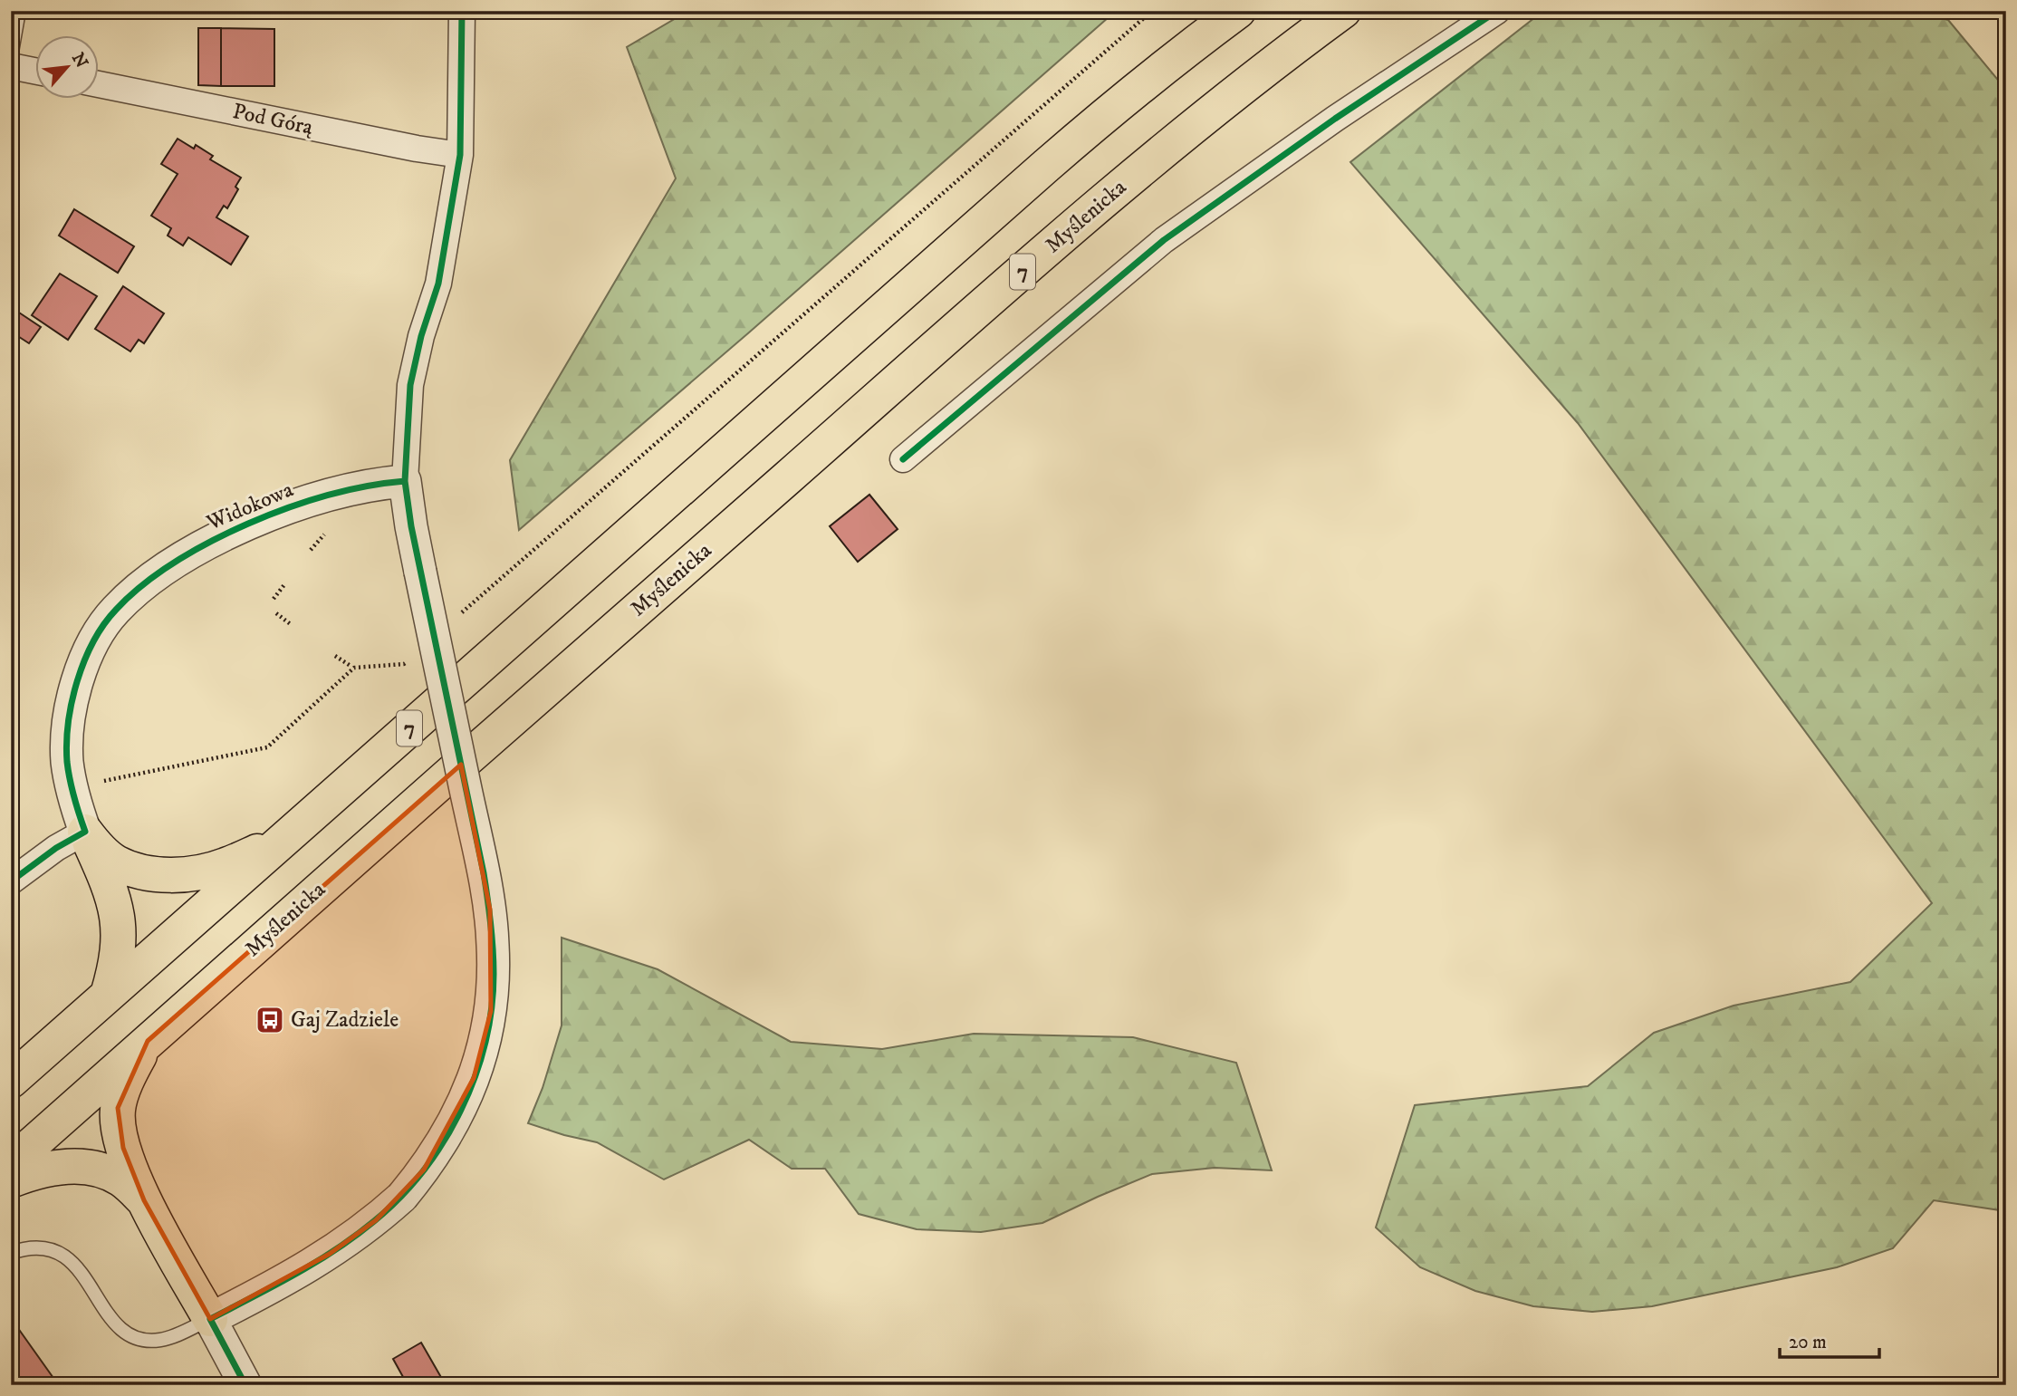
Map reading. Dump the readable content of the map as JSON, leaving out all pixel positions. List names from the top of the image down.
{
  "streets": {
    "highway": ["Myślenicka", "7"],
    "street": ["Pod Górą", "Widokowa"]
  },
  "places": {
    "bus stop": ["Gaj Zadziele"]
  },
  "scale_bar": "20 m",
  "north": "top right"
}
